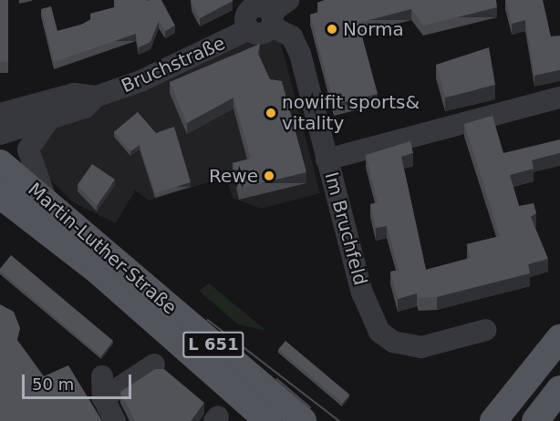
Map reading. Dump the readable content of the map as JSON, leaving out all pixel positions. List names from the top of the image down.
{
  "streets": {
    "main road": ["Martin-Luther-Straße", "L 651"],
    "street": ["Bruchstraße", "Im Bruchfeld"]
  },
  "crossings": [
    ["Bruchstraße", "Im Bruchfeld"]
  ],
  "places": ["Norma", "nowifit sports& vitality", "Rewe"],
  "scale_bar": "50 m"
}
